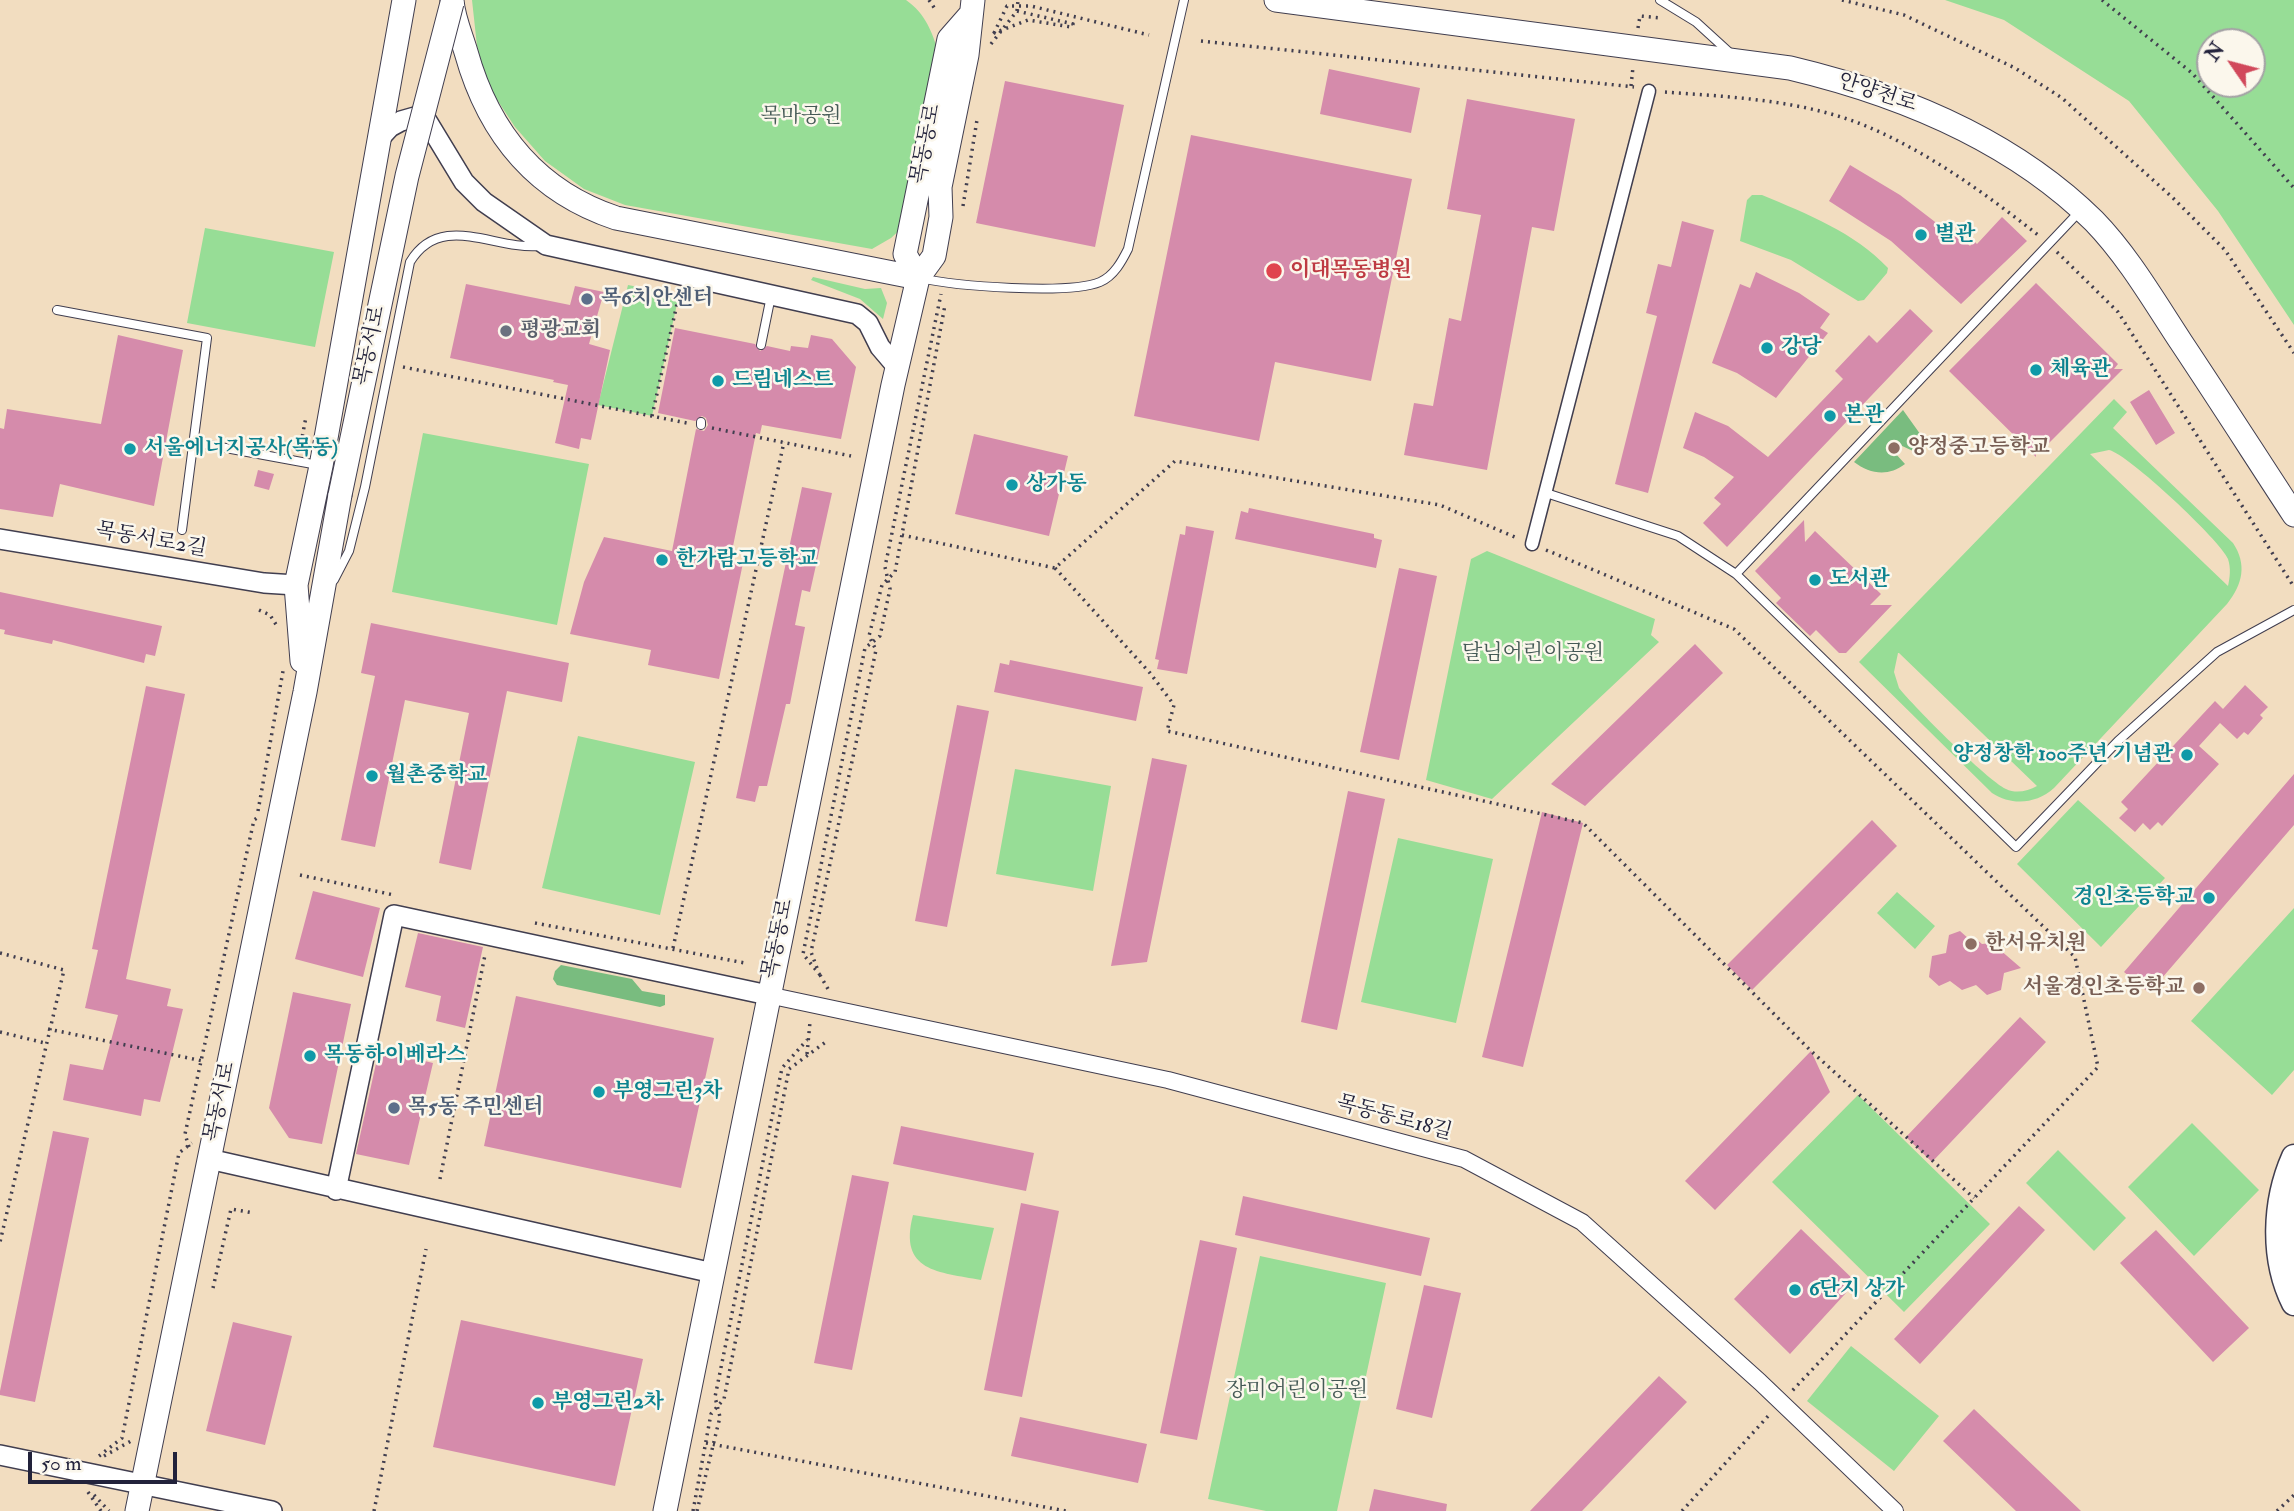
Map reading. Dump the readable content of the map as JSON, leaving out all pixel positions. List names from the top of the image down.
{
  "streets": {
    "main road": ["안양천로", "목동동로", "목동서로"],
    "street": ["목동서로2길", "목동동로18길"]
  },
  "crossings": [
    ["목동동로", "목동동로18길"],
    ["목동서로", "목동서로2길"]
  ],
  "parks": ["목마공원", "달님어린이공원", "장미어린이공원"],
  "places": [
    "별관",
    "이대목동병원",
    "목6치안센터",
    "평광교회",
    "강당",
    "체육관",
    "드림네스트",
    "본관",
    "양정중고등학교",
    "서울에너지공사(목동)",
    "상가동",
    "한가람고등학교",
    "도서관",
    "양정창학 100주년 기념관",
    "월촌중학교",
    "경인초등학교",
    "한서유치원",
    "서울경인초등학교",
    "목동하이베라스",
    "부영그린3차",
    "목5동 주민센터",
    "6단지 상가",
    "부영그린2차"
  ],
  "scale_bar": "50 m",
  "north": "top left"
}
